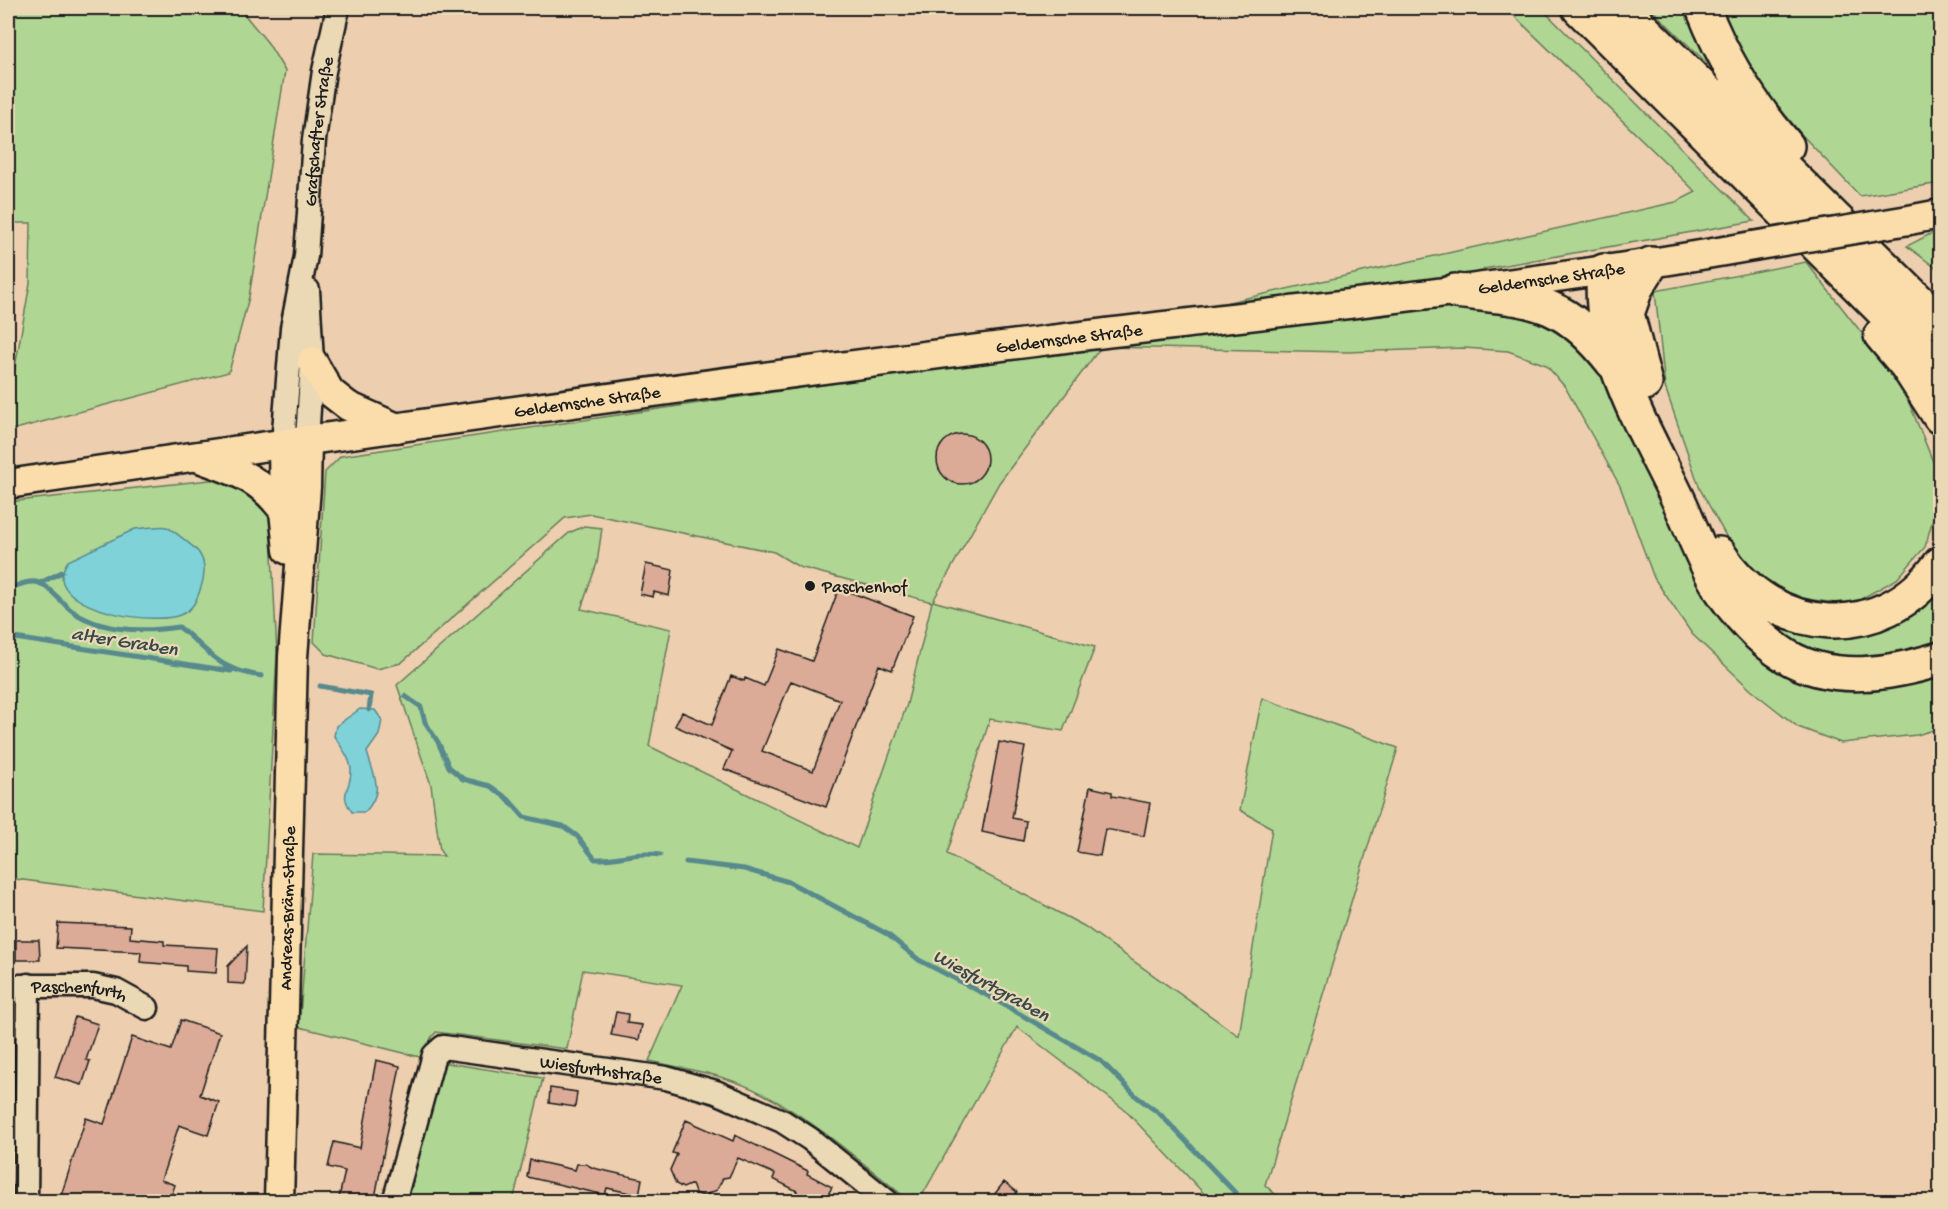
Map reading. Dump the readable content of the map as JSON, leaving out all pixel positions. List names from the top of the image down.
{
  "streets": {
    "main road": ["Geldernsche Straße", "Andreas-Bräm-Straße"],
    "street": ["Grafschafter Straße", "Paschenfurth", "Wiesfurthstraße"]
  },
  "crossings": [
    ["Grafschafter Straße", "Geldernsche Straße"],
    ["Grafschafter Straße", "Andreas-Bräm-Straße"],
    ["Geldernsche Straße", "Andreas-Bräm-Straße"]
  ],
  "water": ["alter Graben", "Wiesfurtgraben"],
  "places": ["Paschenhof"]
}
